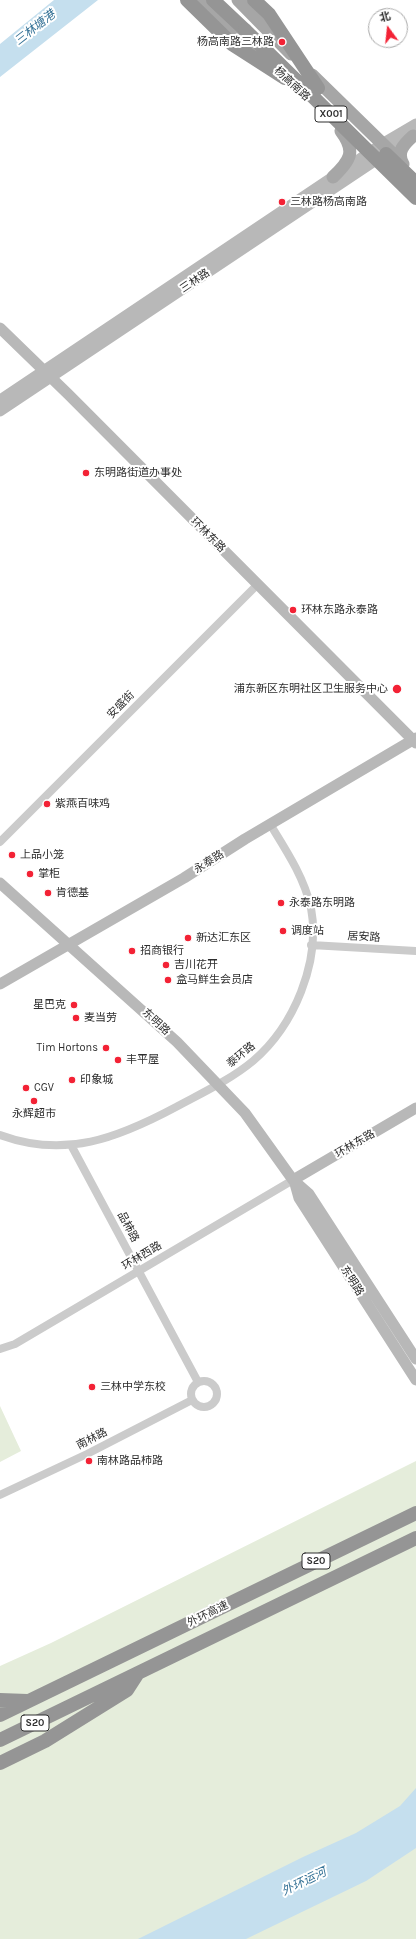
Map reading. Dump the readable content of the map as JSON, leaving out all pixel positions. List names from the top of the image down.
{
  "streets": {
    "highway": [
      "杨高南路",
      "X001",
      "S20",
      "外环高速"
    ],
    "main road": [
      "三林路",
      "环林东路",
      "永泰路",
      "东明路"
    ],
    "street": [
      "安盛街",
      "居安路",
      "泰环路",
      "品柿路",
      "环林西路",
      "南林路"
    ]
  },
  "crossings": [
    ["杨高南路", "X001"],
    ["杨高南路", "三林路"],
    ["三林路", "环林东路"],
    ["环林东路", "安盛街"],
    ["环林东路", "永泰路"],
    ["环林东路", "东明路"],
    ["环林东路", "环林西路"],
    ["永泰路", "东明路"],
    ["永泰路", "泰环路"],
    ["居安路", "泰环路"],
    ["东明路", "泰环路"],
    ["东明路", "环林西路"],
    ["泰环路", "品柿路"],
    ["品柿路", "环林西路"],
    ["品柿路", "南林路"]
  ],
  "water": ["三林塘港", "外环运河"],
  "places": [
    "杨高南路三林路",
    "三林路杨高南路",
    "东明路街道办事处",
    "环林东路永泰路",
    "浦东新区东明社区卫生服务中心",
    "紫燕百味鸡",
    "上品小笼",
    "掌柜",
    "肯德基",
    "永泰路东明路",
    "调度站",
    "新达汇东区",
    "招商银行",
    "吉川花开",
    "盒马鲜生会员店",
    "星巴克",
    "麦当劳",
    "Tim Hortons",
    "丰平屋",
    "印象城",
    "CGV",
    "永辉超市",
    "三林中学东校",
    "南林路品柿路"
  ],
  "north": "top"
}
